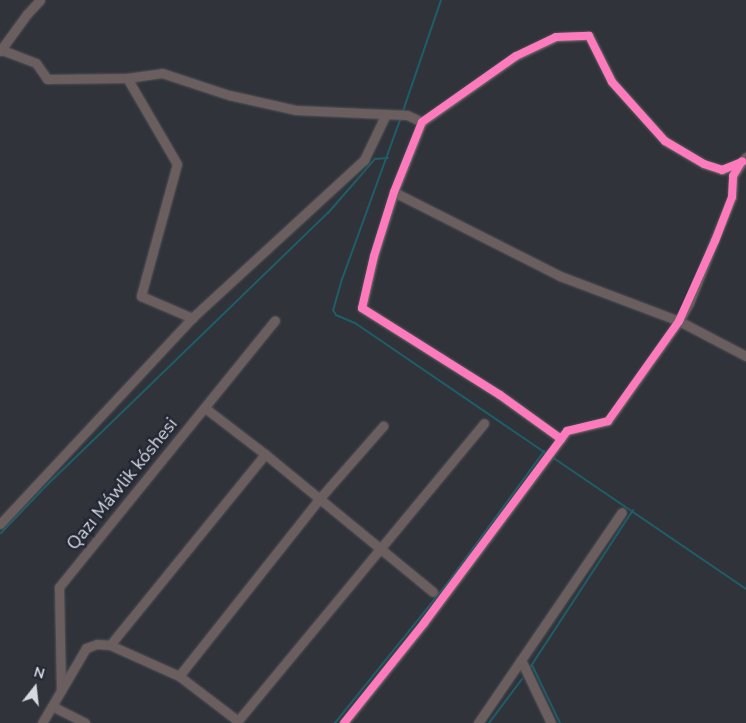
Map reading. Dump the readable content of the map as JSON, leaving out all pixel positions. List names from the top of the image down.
{
  "streets": {
    "street": ["Qazı Máwlik kóshesi"]
  },
  "north": "top"
}
